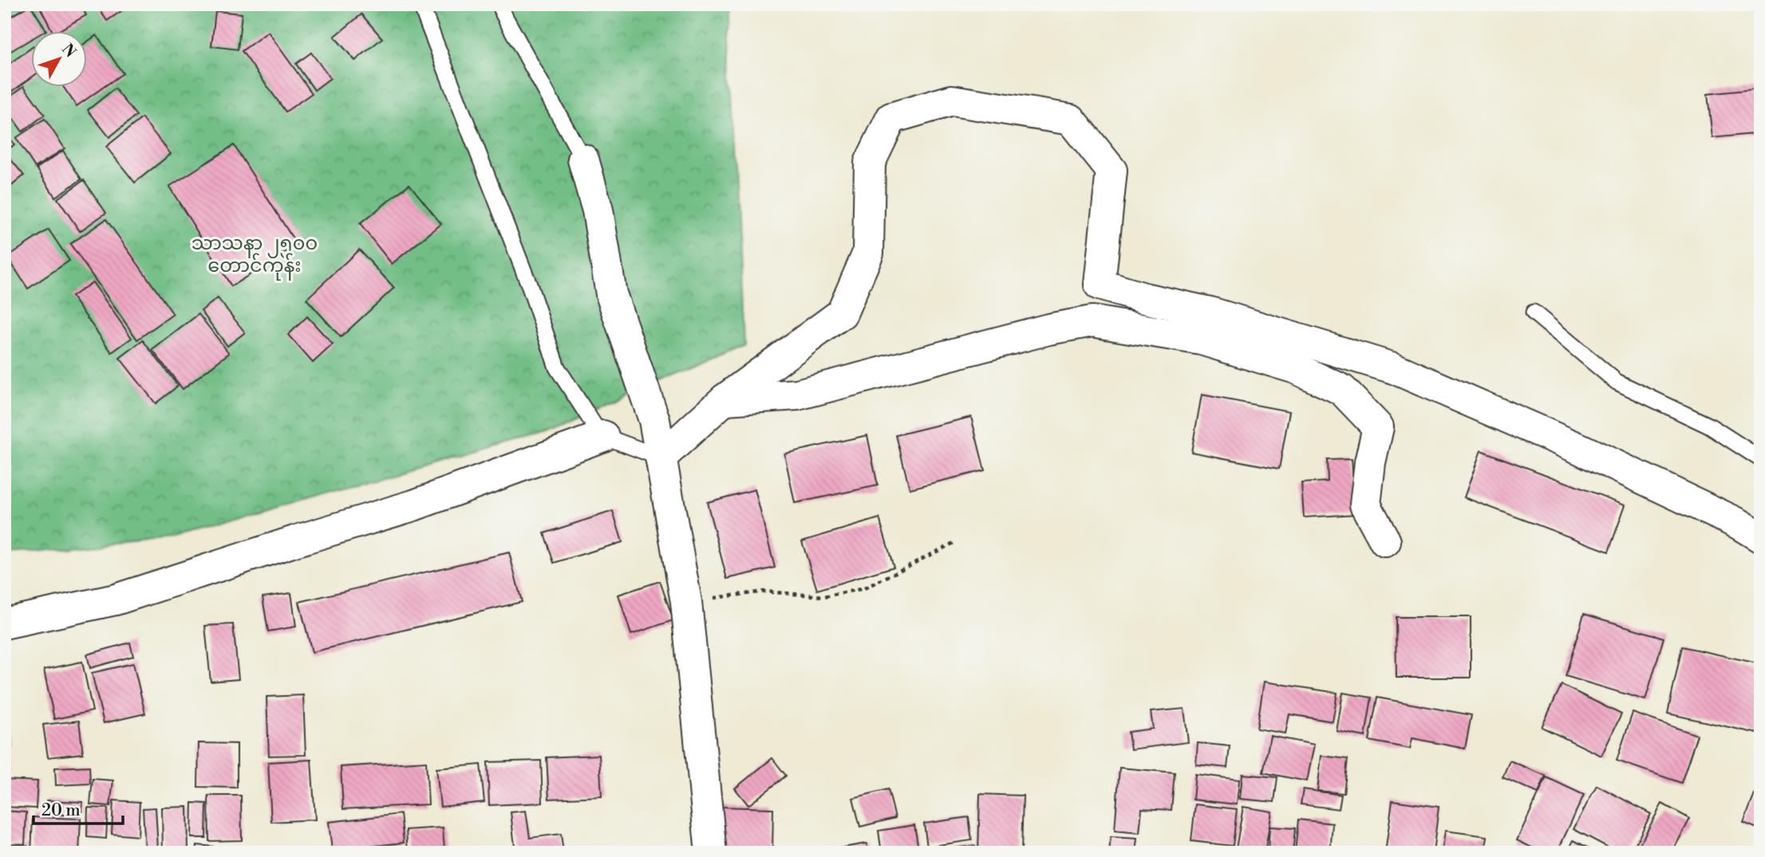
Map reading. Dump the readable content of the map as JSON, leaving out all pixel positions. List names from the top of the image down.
{
  "parks": ["သာသနာ ၂၅၀၀ တောင်ကုန်း"],
  "scale_bar": "20 m",
  "north": "top right"
}
